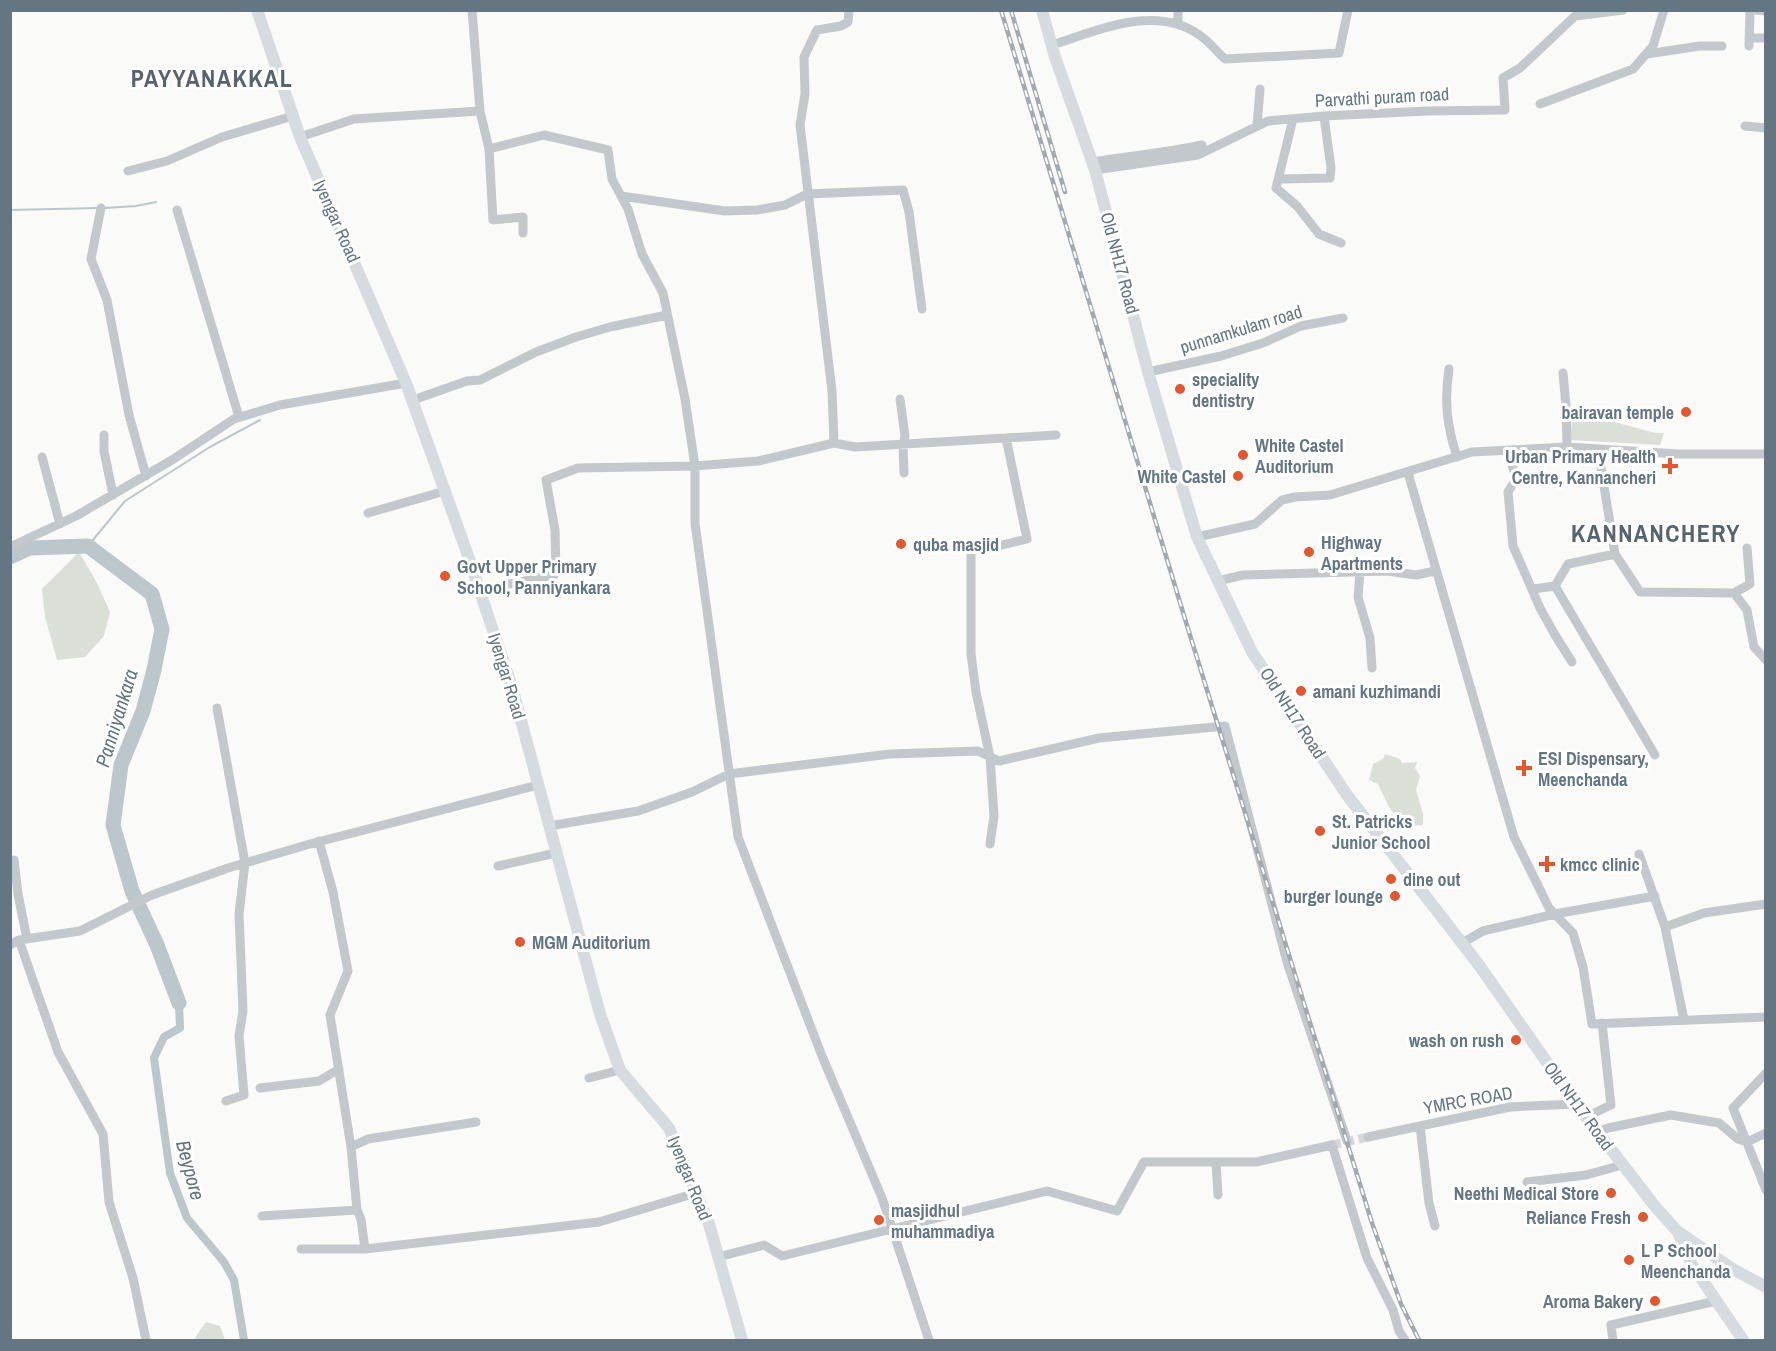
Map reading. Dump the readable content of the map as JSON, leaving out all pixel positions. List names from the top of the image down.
{
  "streets": {
    "main road": ["Iyengar Road", "Old NH17 Road"],
    "street": ["Parvathi puram road", "punnamkulam road", "YMRC ROAD"]
  },
  "crossings": [
    ["Parvathi puram road", "Old NH17 Road"],
    ["Old NH17 Road", "punnamkulam road"],
    ["Old NH17 Road", "YMRC ROAD"]
  ],
  "districts": ["PAYYANAKKAL", "KANNANCHERY"],
  "water": ["Panniyankara", "Beypore"],
  "places": {
    "other": [
      "speciality dentistry",
      "bairavan temple",
      "White Castel Auditorium",
      "White Castel",
      "quba masjid",
      "Highway Apartments",
      "Govt Upper Primary School, Panniyankara",
      "amani kuzhimandi",
      "St. Patricks Junior School",
      "dine out",
      "burger lounge",
      "MGM Auditorium",
      "wash on rush",
      "Neethi Medical Store",
      "Reliance Fresh",
      "masjidhul muhammadiya",
      "L P School Meenchanda",
      "Aroma Bakery"
    ],
    "health": ["Urban Primary Health Centre, Kannancheri", "ESI Dispensary, Meenchanda", "kmcc clinic"]
  }
}
